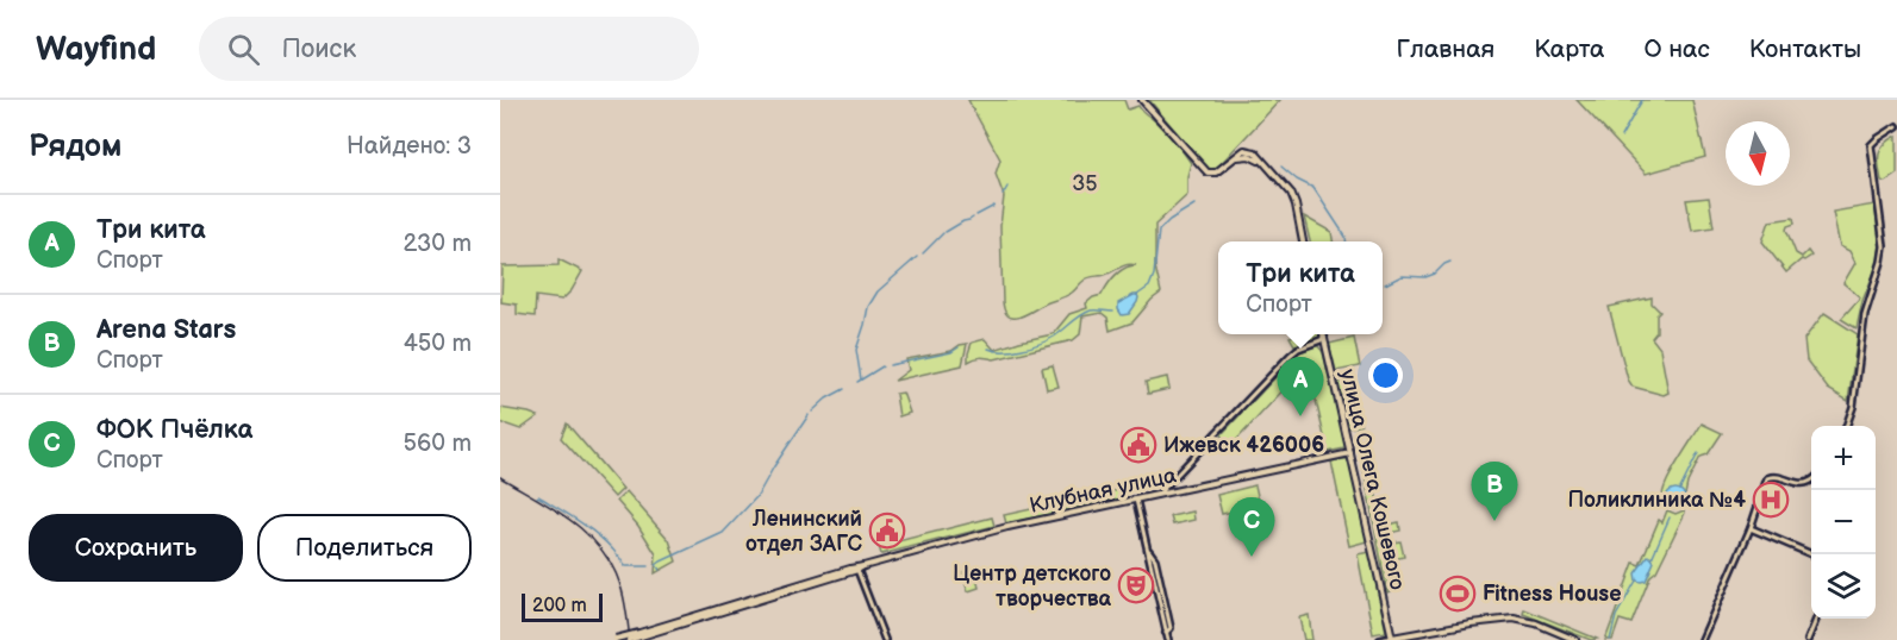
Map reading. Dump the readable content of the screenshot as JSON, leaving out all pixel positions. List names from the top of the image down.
{
  "streets": {
    "main road": ["улица Олега Кошевого", "Клубная улица"]
  },
  "crossings": [
    ["улица Олега Кошевого", "Клубная улица"]
  ],
  "parks": ["35"],
  "places": {
    "public building": ["Ижевск 426006", "Ленинский отдел ЗАГС"],
    "hospital": ["Поликлиника №4"],
    "theatre": ["Центр детского творчества"],
    "sports": ["Fitness House"]
  },
  "scale_bar": "200 m",
  "north": "bottom",
  "page": {
    "header": "Wayfind",
    "search": "Поиск",
    "nav": [
      "Главная",
      "Карта",
      "О нас",
      "Контакты"
    ],
    "heading": ["Рядом", "Найдено: 3"],
    "list": [
      {
        "mark": "A",
        "name": "Три кита",
        "note": "Спорт",
        "value": "230 m"
      },
      {
        "mark": "B",
        "name": "Arena Stars",
        "note": "Спорт",
        "value": "450 m"
      },
      {
        "mark": "C",
        "name": "ФОК Пчёлка",
        "note": "Спорт",
        "value": "560 m"
      }
    ],
    "popup": ["Три кита", "Спорт"],
    "pins": ["A", "B", "C"],
    "map_buttons": ["+", "−"],
    "buttons": ["Сохранить", "Поделиться"],
    "scale": "200 m"
  }
}
